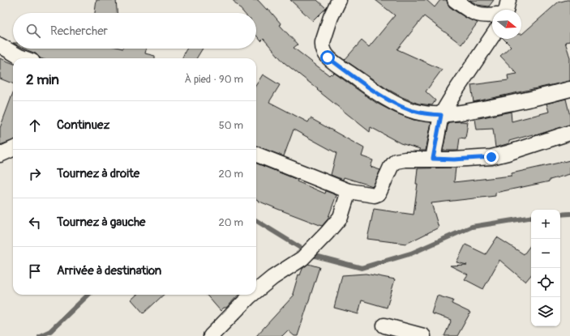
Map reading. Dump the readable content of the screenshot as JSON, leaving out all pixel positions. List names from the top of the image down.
{
  "north": "right",
  "page": {
    "search": "Rechercher",
    "heading": ["2 min", "À pied · 90 m"],
    "list": [
      ["Continuez", "50 m"],
      ["Tournez à droite", "20 m"],
      ["Tournez à gauche", "20 m"],
      "Arrivée à destination"
    ],
    "map_buttons": ["+", "−"]
  }
}
